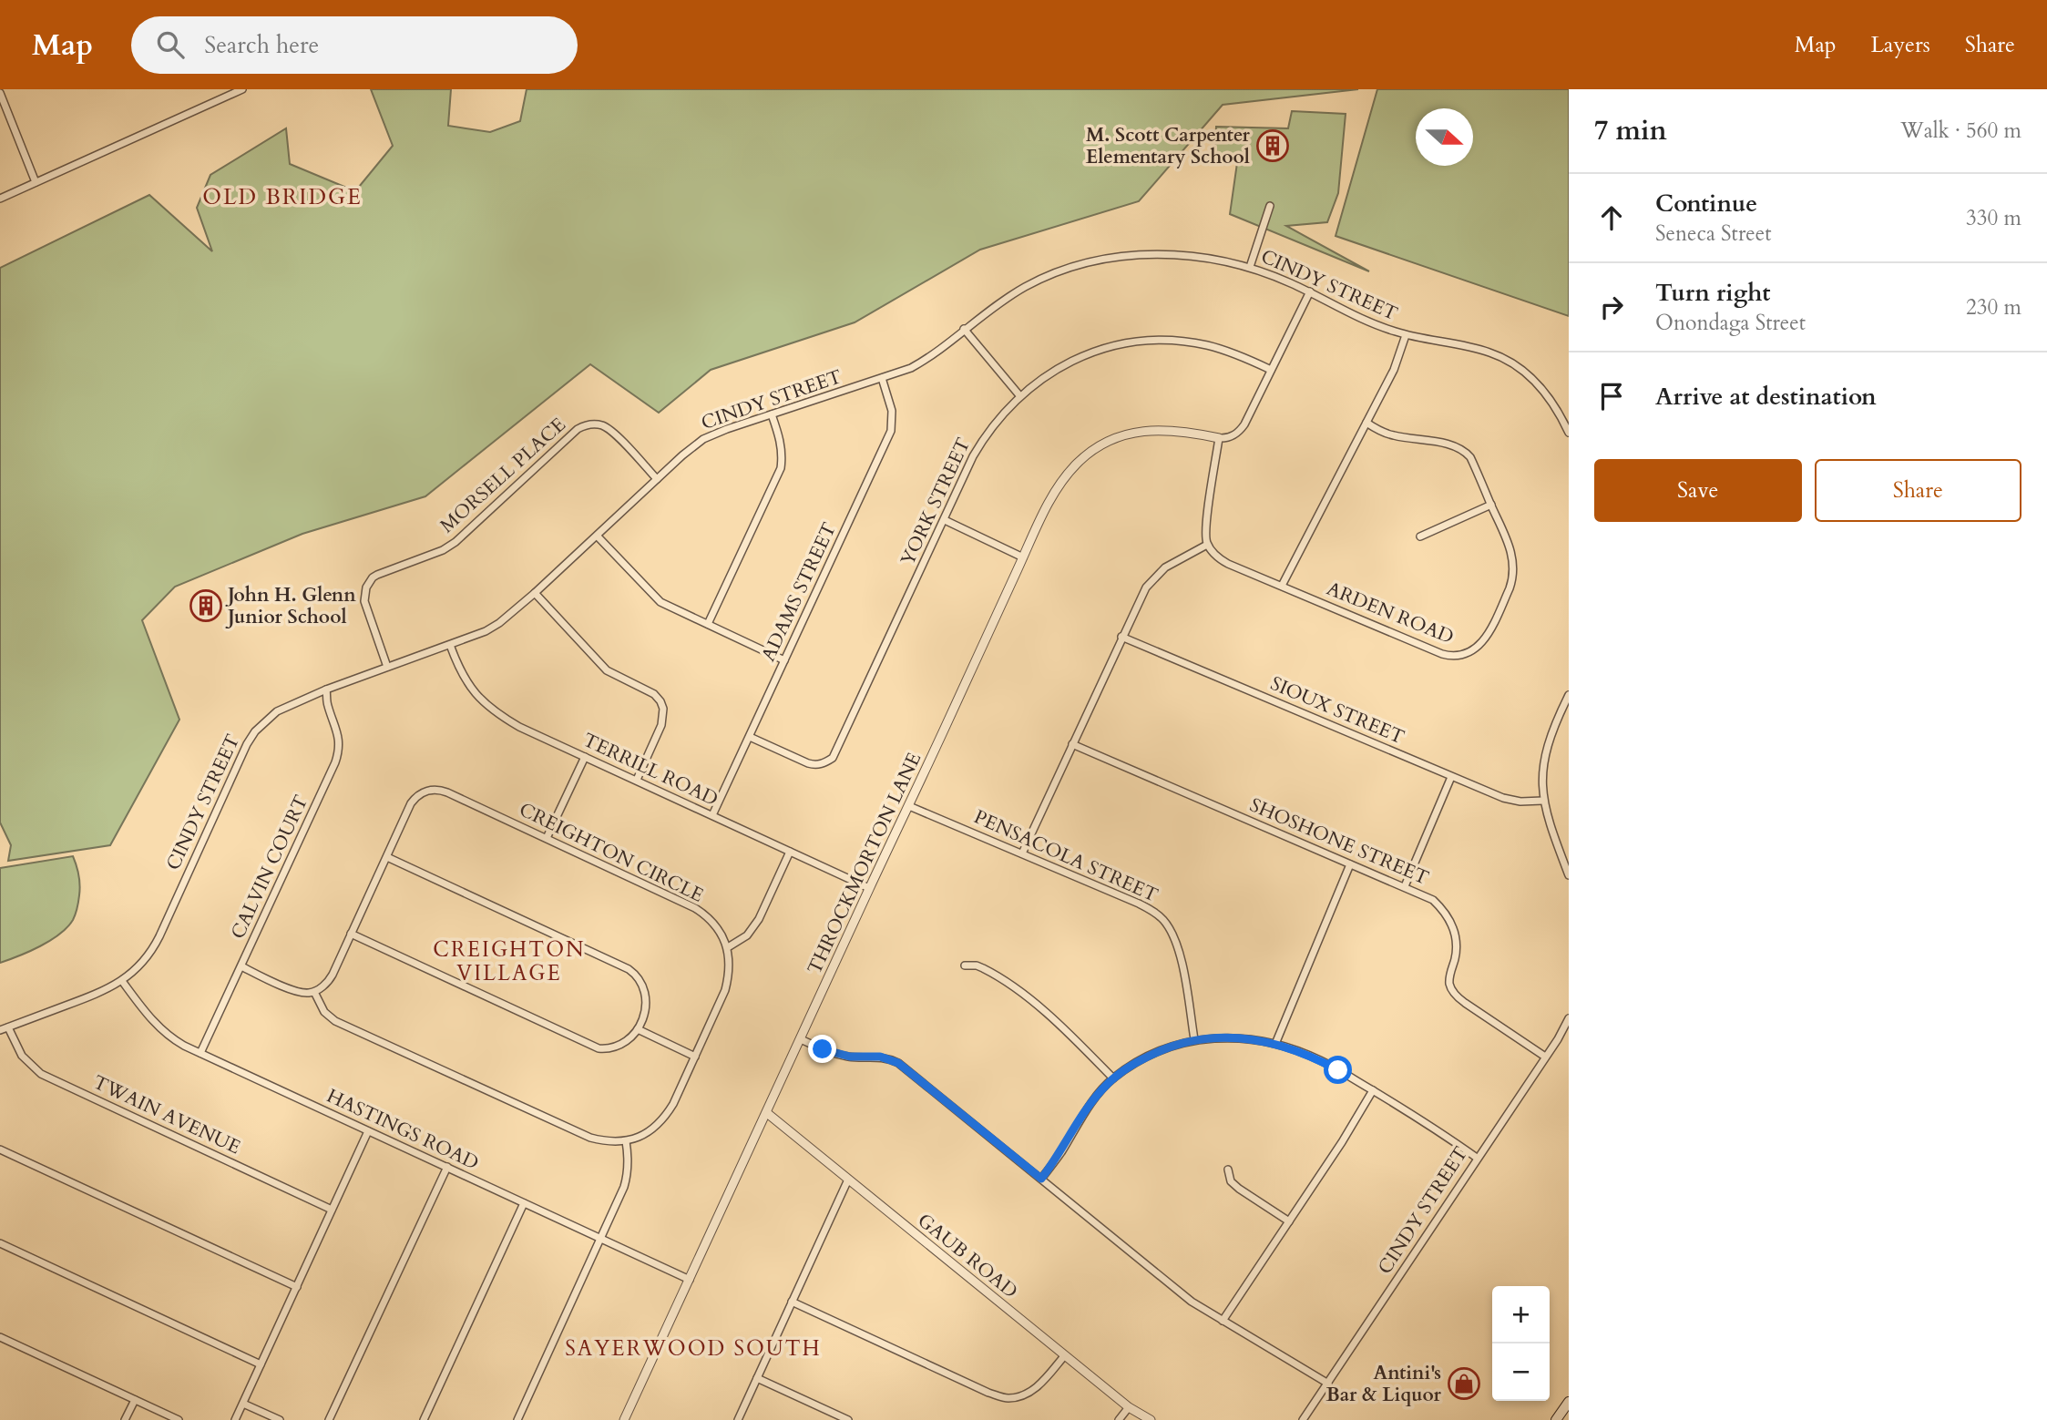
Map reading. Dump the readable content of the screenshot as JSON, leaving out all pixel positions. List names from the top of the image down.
{
  "streets": {
    "street": [
      "CINDY STREET",
      "MORSELL PLACE",
      "YORK STREET",
      "ADAMS STREET",
      "ARDEN ROAD",
      "SIOUX STREET",
      "TERRILL ROAD",
      "SHOSHONE STREET",
      "CREIGHTON CIRCLE",
      "PENSACOLA STREET",
      "THROCKMORTON LANE",
      "CALVIN COURT",
      "TWAIN AVENUE",
      "HASTINGS ROAD",
      "GAUB ROAD"
    ]
  },
  "crossings": [
    ["CINDY STREET", "MORSELL PLACE"],
    ["CINDY STREET", "ADAMS STREET"],
    ["CINDY STREET", "TERRILL ROAD"],
    ["CINDY STREET", "SHOSHONE STREET"],
    ["CINDY STREET", "CALVIN COURT"],
    ["CINDY STREET", "TWAIN AVENUE"],
    ["CINDY STREET", "HASTINGS ROAD"],
    ["YORK STREET", "ADAMS STREET"],
    ["ADAMS STREET", "TERRILL ROAD"],
    ["TERRILL ROAD", "THROCKMORTON LANE"],
    ["PENSACOLA STREET", "THROCKMORTON LANE"],
    ["THROCKMORTON LANE", "HASTINGS ROAD"],
    ["THROCKMORTON LANE", "GAUB ROAD"],
    ["CALVIN COURT", "HASTINGS ROAD"]
  ],
  "districts": ["OLD BRIDGE", "CREIGHTON VILLAGE", "SAYERWOOD SOUTH"],
  "places": {
    "building": ["M. Scott Carpenter Elementary School", "John H. Glenn Junior School"],
    "shop": ["Antini's Bar & Liquor"]
  },
  "north": "right",
  "page": {
    "header": "Map",
    "search": "Search here",
    "nav": ["Map", "Layers", "Share"],
    "heading": ["7 min", "Walk · 560 m"],
    "list": [
      ["Continue", "Seneca Street", "330 m"],
      ["Turn right", "Onondaga Street", "230 m"],
      "Arrive at destination"
    ],
    "buttons": ["Save", "Share"],
    "map_buttons": ["+", "−"]
  }
}
